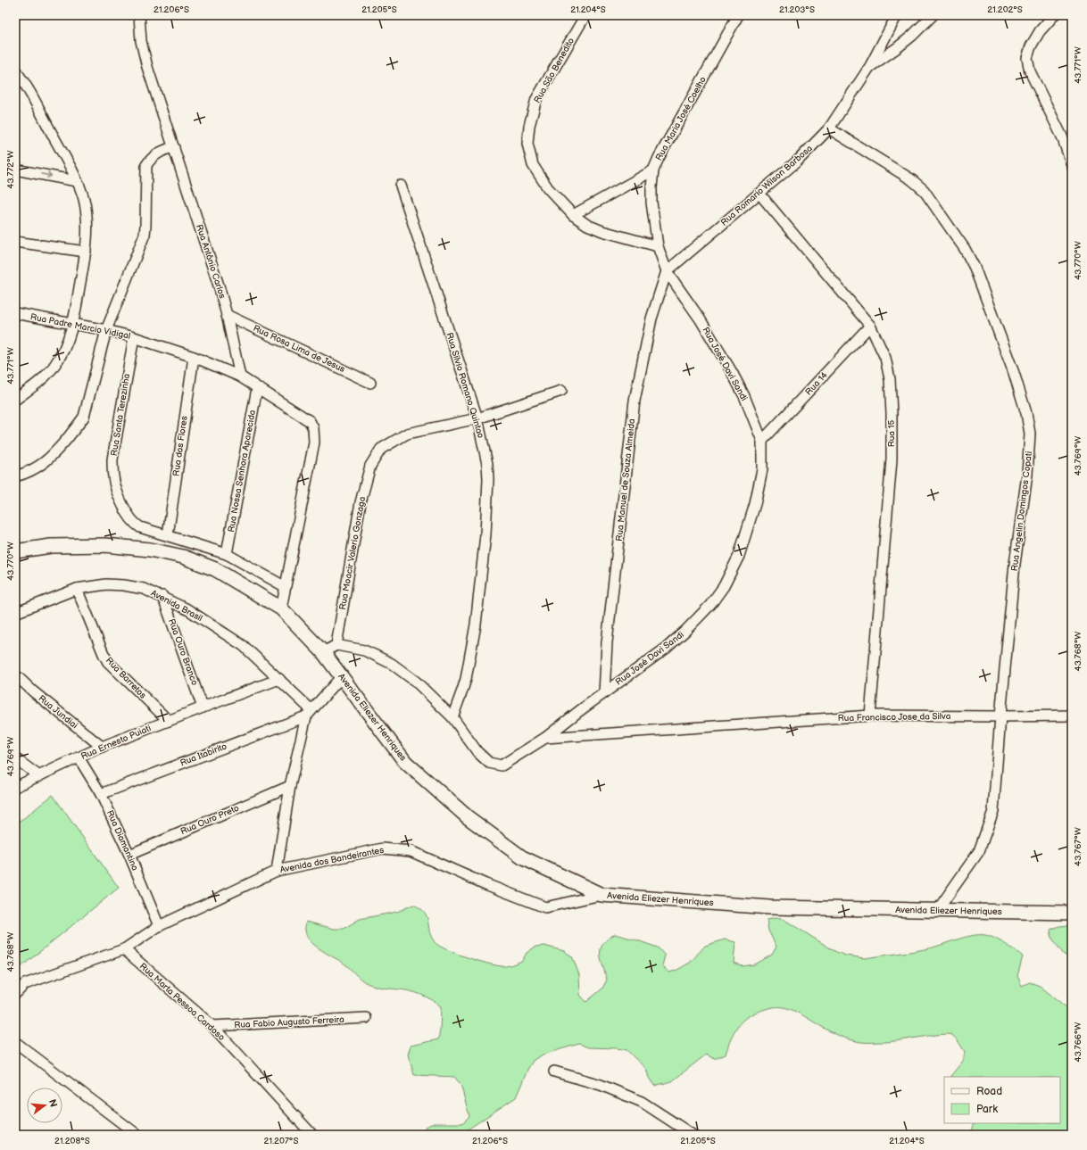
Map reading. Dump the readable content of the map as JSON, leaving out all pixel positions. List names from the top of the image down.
{
  "streets": {
    "street": [
      "Rua São Benedito",
      "Rua Maria José Coelho",
      "Rua Romario Wilson Barbosa",
      "Rua Antônio Carlos",
      "Rua Padre Marcio Vidigal",
      "Rua Rosa Lima de Jesus",
      "Rua José Davi Sandi",
      "Rua 14",
      "Rua Silvio Romano Quintao",
      "Rua Santa Terezinha",
      "Rua 15",
      "Rua das Flores",
      "Rua Nossa Senhora Aparecida",
      "Rua Manuel de Souza Almeida",
      "Rua Angelin Domingos Copati",
      "Rua Moacir Valerio Gonzaga",
      "Avenida Brasil",
      "Rua Ouro Branco",
      "Rua Barretos",
      "Rua Jundiai",
      "Avenida Eliezer Henriques",
      "Rua Francisco Jose da Silva",
      "Rua Ernesto Puiati",
      "Rua Itabirito",
      "Rua Ouro Preto",
      "Rua Diamantina",
      "Avenida dos Bandeirantes",
      "Rua Marta Pessoa Cardoso",
      "Rua Fabio Augusto Ferreira"
    ]
  },
  "crossings": [
    ["Rua São Benedito", "Rua Maria José Coelho"],
    ["Rua Maria José Coelho", "Rua Romario Wilson Barbosa"],
    ["Rua Maria José Coelho", "Rua José Davi Sandi"],
    ["Rua Maria José Coelho", "Rua Manuel de Souza Almeida"],
    ["Rua Romario Wilson Barbosa", "Rua José Davi Sandi"],
    ["Rua Romario Wilson Barbosa", "Rua 15"],
    ["Rua Romario Wilson Barbosa", "Rua Manuel de Souza Almeida"],
    ["Rua Romario Wilson Barbosa", "Rua Angelin Domingos Copati"],
    ["Rua Antônio Carlos", "Rua Padre Marcio Vidigal"],
    ["Rua Antônio Carlos", "Rua Rosa Lima de Jesus"],
    ["Rua Padre Marcio Vidigal", "Rua Santa Terezinha"],
    ["Rua Padre Marcio Vidigal", "Rua das Flores"],
    ["Rua Padre Marcio Vidigal", "Rua Nossa Senhora Aparecida"],
    ["Rua José Davi Sandi", "Rua 14"],
    ["Rua José Davi Sandi", "Rua Silvio Romano Quintao"],
    ["Rua José Davi Sandi", "Rua Manuel de Souza Almeida"],
    ["Rua José Davi Sandi", "Rua Francisco Jose da Silva"],
    ["Rua 14", "Rua 15"],
    ["Rua Silvio Romano Quintao", "Rua Moacir Valerio Gonzaga"],
    ["Rua Santa Terezinha", "Rua das Flores"],
    ["Rua 15", "Rua Francisco Jose da Silva"],
    ["Rua Angelin Domingos Copati", "Avenida Eliezer Henriques"],
    ["Rua Angelin Domingos Copati", "Rua Francisco Jose da Silva"],
    ["Avenida Brasil", "Rua Ouro Branco"],
    ["Avenida Brasil", "Rua Barretos"],
    ["Avenida Brasil", "Rua Ernesto Puiati"],
    ["Avenida Brasil", "Rua Itabirito"],
    ["Rua Ouro Branco", "Rua Ernesto Puiati"],
    ["Rua Barretos", "Rua Ernesto Puiati"],
    ["Rua Jundiai", "Rua Ernesto Puiati"],
    ["Avenida Eliezer Henriques", "Avenida dos Bandeirantes"],
    ["Rua Ernesto Puiati", "Rua Diamantina"],
    ["Rua Itabirito", "Rua Diamantina"],
    ["Rua Ouro Preto", "Rua Diamantina"],
    ["Rua Diamantina", "Avenida dos Bandeirantes"],
    ["Avenida dos Bandeirantes", "Rua Marta Pessoa Cardoso"],
    ["Rua Marta Pessoa Cardoso", "Rua Fabio Augusto Ferreira"]
  ],
  "legend": ["Road", "Park"],
  "north": "right",
  "coordinates": [
    "21.206°S",
    "21.205°S",
    "21.204°S",
    "21.203°S",
    "21.202°S",
    "43.771°W",
    "43.772°W",
    "43.770°W",
    "43.769°W",
    "43.768°W",
    "43.767°W",
    "43.766°W",
    "21.208°S",
    "21.207°S"
  ]
}
